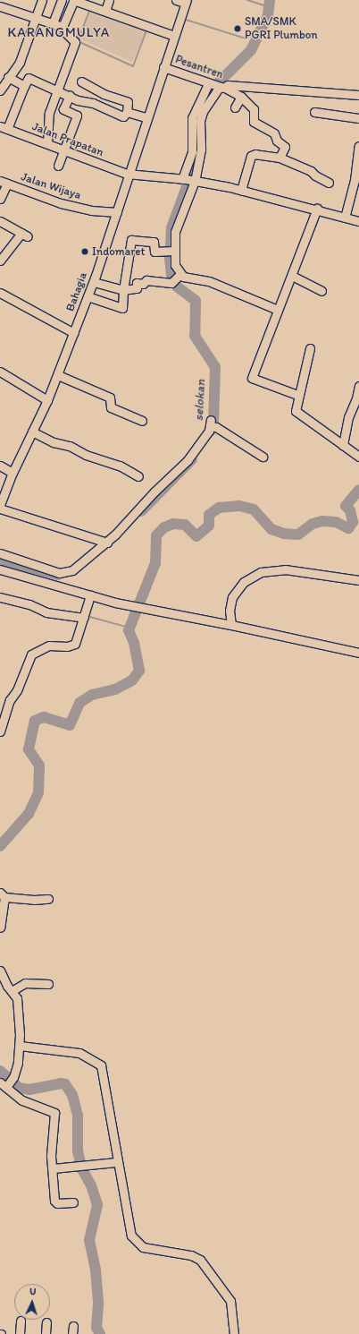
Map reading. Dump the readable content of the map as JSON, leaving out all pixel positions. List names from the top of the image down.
{
  "streets": {
    "street": [
      "Pesantren",
      "Jalan Prapatan",
      "Jalan Wijaya",
      "Bahagia"
    ]
  },
  "crossings": [
    ["Pesantren", "Bahagia"],
    ["Jalan Prapatan", "Bahagia"],
    ["Jalan Wijaya", "Bahagia"]
  ],
  "districts": ["KARANGMULYA"],
  "water": ["selokan"],
  "places": ["SMA/SMK PGRI Plumbon", "Indomaret"],
  "north": "top"
}
